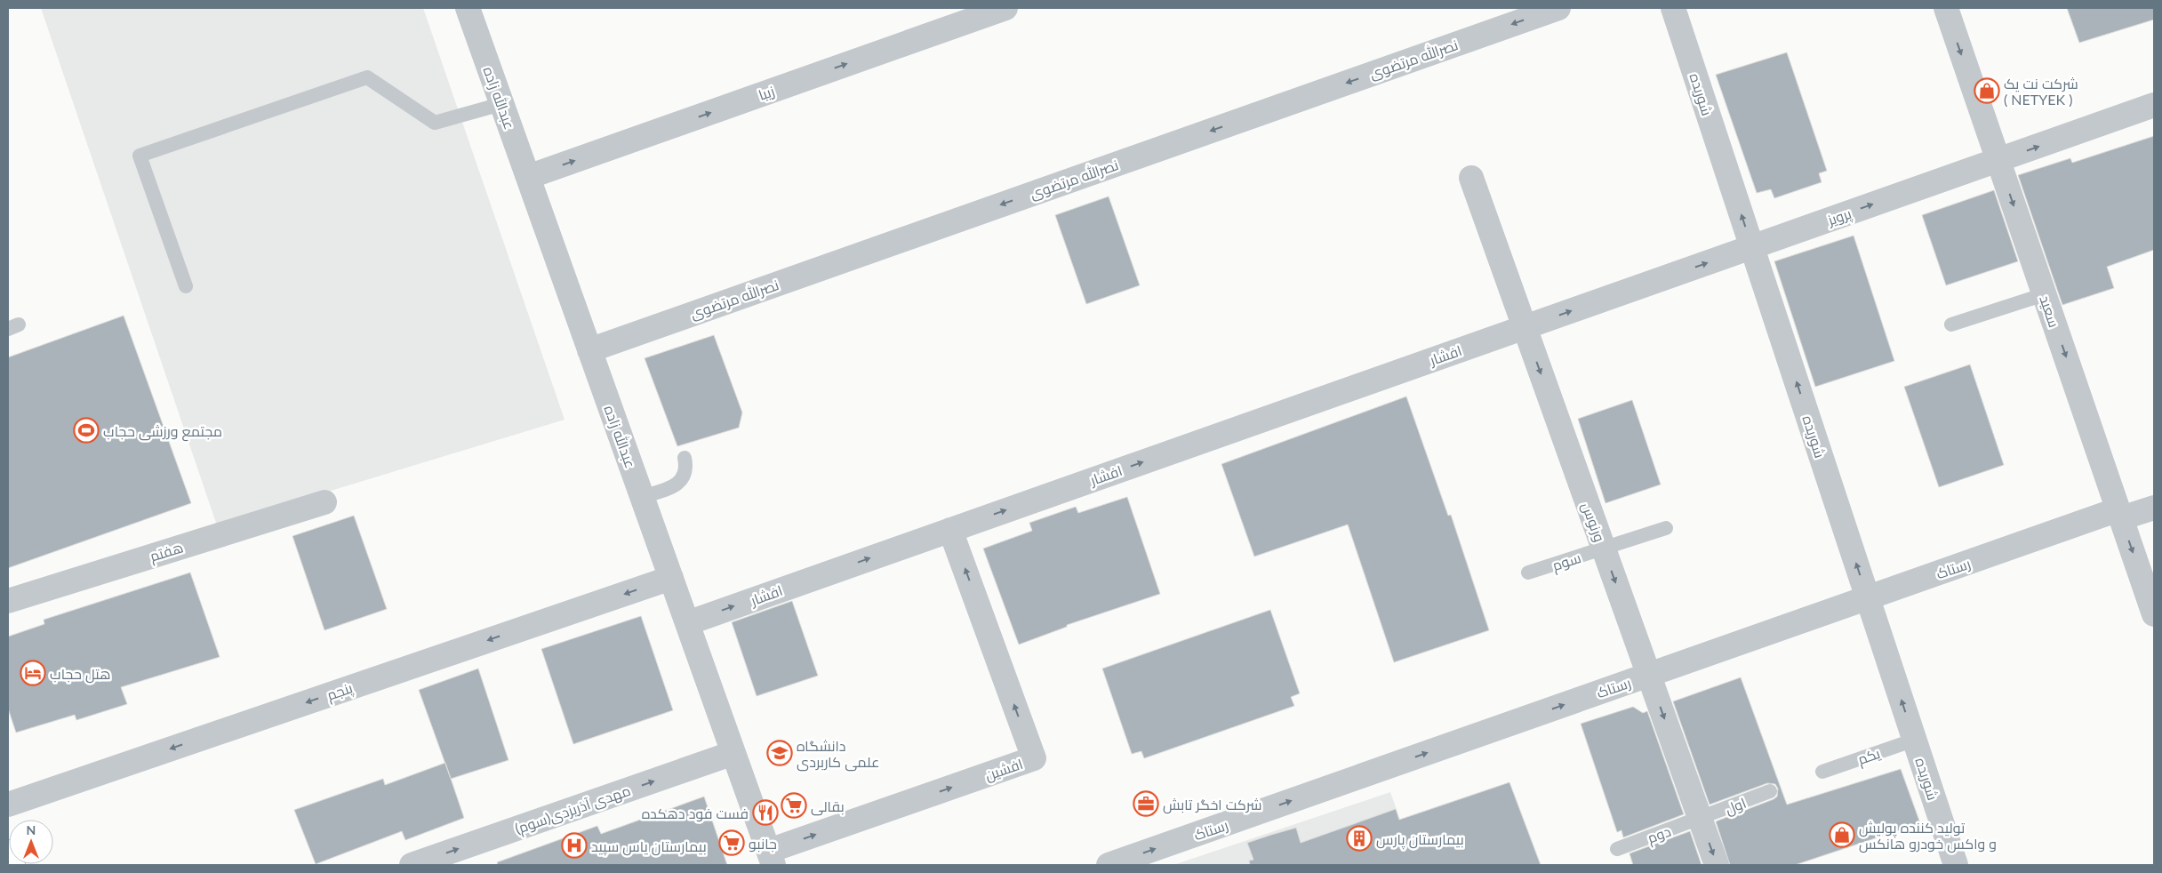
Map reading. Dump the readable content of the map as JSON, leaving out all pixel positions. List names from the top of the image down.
{
  "streets": {
    "street": [
      "نصرالله مرتضوی",
      "زیبا",
      "شوریده",
      "عبدالله زاده",
      "پرویز",
      "سعید",
      "افشار",
      "ورنوس",
      "هفتم",
      "رستاک",
      "پنجم",
      "افشین",
      "مهدی آذریزدی(سوم)"
    ],
    "lane": [
      "سوم",
      "یکم",
      "اول",
      "دوم"
    ]
  },
  "crossings": [
    ["نصرالله مرتضوی", "عبدالله زاده"],
    ["زیبا", "عبدالله زاده"],
    ["شوریده", "پرویز"],
    ["شوریده", "رستاک"],
    ["شوریده", "یکم"],
    ["عبدالله زاده", "افشار"],
    ["عبدالله زاده", "پنجم"],
    ["عبدالله زاده", "افشین"],
    ["عبدالله زاده", "مهدی آذریزدی(سوم)"],
    ["پرویز", "سعید"],
    ["پرویز", "افشار"],
    ["پرویز", "ورنوس"],
    ["سعید", "رستاک"],
    ["افشار", "ورنوس"],
    ["افشار", "افشین"],
    ["ورنوس", "سوم"],
    ["ورنوس", "رستاک"],
    ["ورنوس", "اول"],
    ["ورنوس", "دوم"],
    ["اول", "دوم"]
  ],
  "one_way": [
    "نصرالله مرتضوی",
    "زیبا",
    "شوریده",
    "پرویز",
    "سعید",
    "افشار",
    "ورنوس",
    "رستاک",
    "پنجم",
    "مهدی آذریزدی(سوم)"
  ],
  "places": {
    "shop": ["شرکت نت یک ( NETYEK )", "تولید کننده پولیش و واکس خودرو هانکس"],
    "sports": ["مجتمع ورزشی حجاب"],
    "hotel": ["هتل حجاب"],
    "school or university": ["دانشگاه علمی کاربردی"],
    "office": ["شرکت اخگر تابش"],
    "supermarket": ["بقالی", "جانبو"],
    "restaurant": ["فست فود دهکده"],
    "building": ["بیمارستان پارس"],
    "hospital": ["بیمارستان یاس سپید"]
  },
  "north": "top"
}
